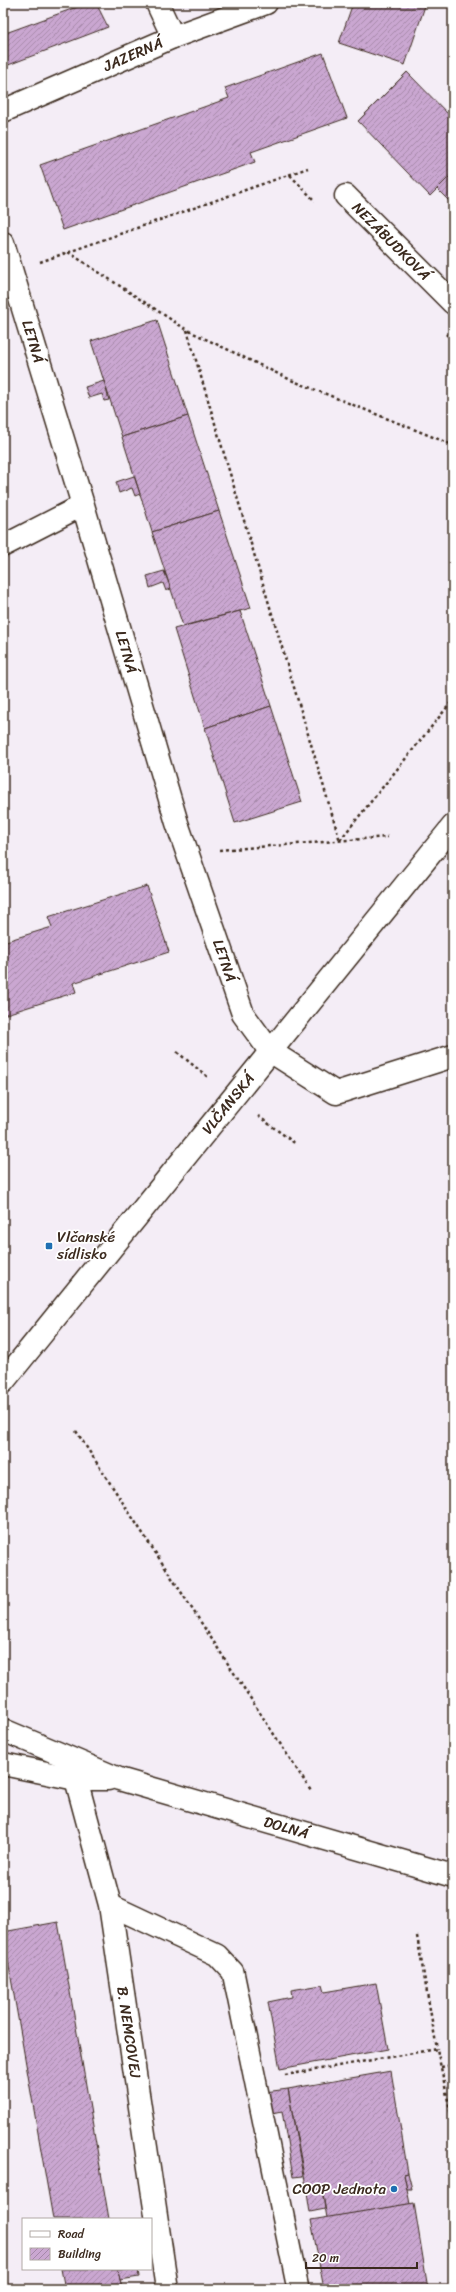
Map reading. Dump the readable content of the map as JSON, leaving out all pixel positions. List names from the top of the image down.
{
  "streets": {
    "street": [
      "JAZERNÁ",
      "NEZÁBUDKOVÁ",
      "LETNÁ",
      "VLČANSKÁ",
      "DOLNÁ",
      "B. NEMCOVEJ"
    ]
  },
  "crossings": [
    ["LETNÁ", "VLČANSKÁ"],
    ["DOLNÁ", "B. NEMCOVEJ"]
  ],
  "places": {
    "transit": ["Vlčanské sídlisko"],
    "other": ["COOP Jednota"]
  },
  "legend": ["Road", "Building"],
  "scale_bar": "20 m"
}
